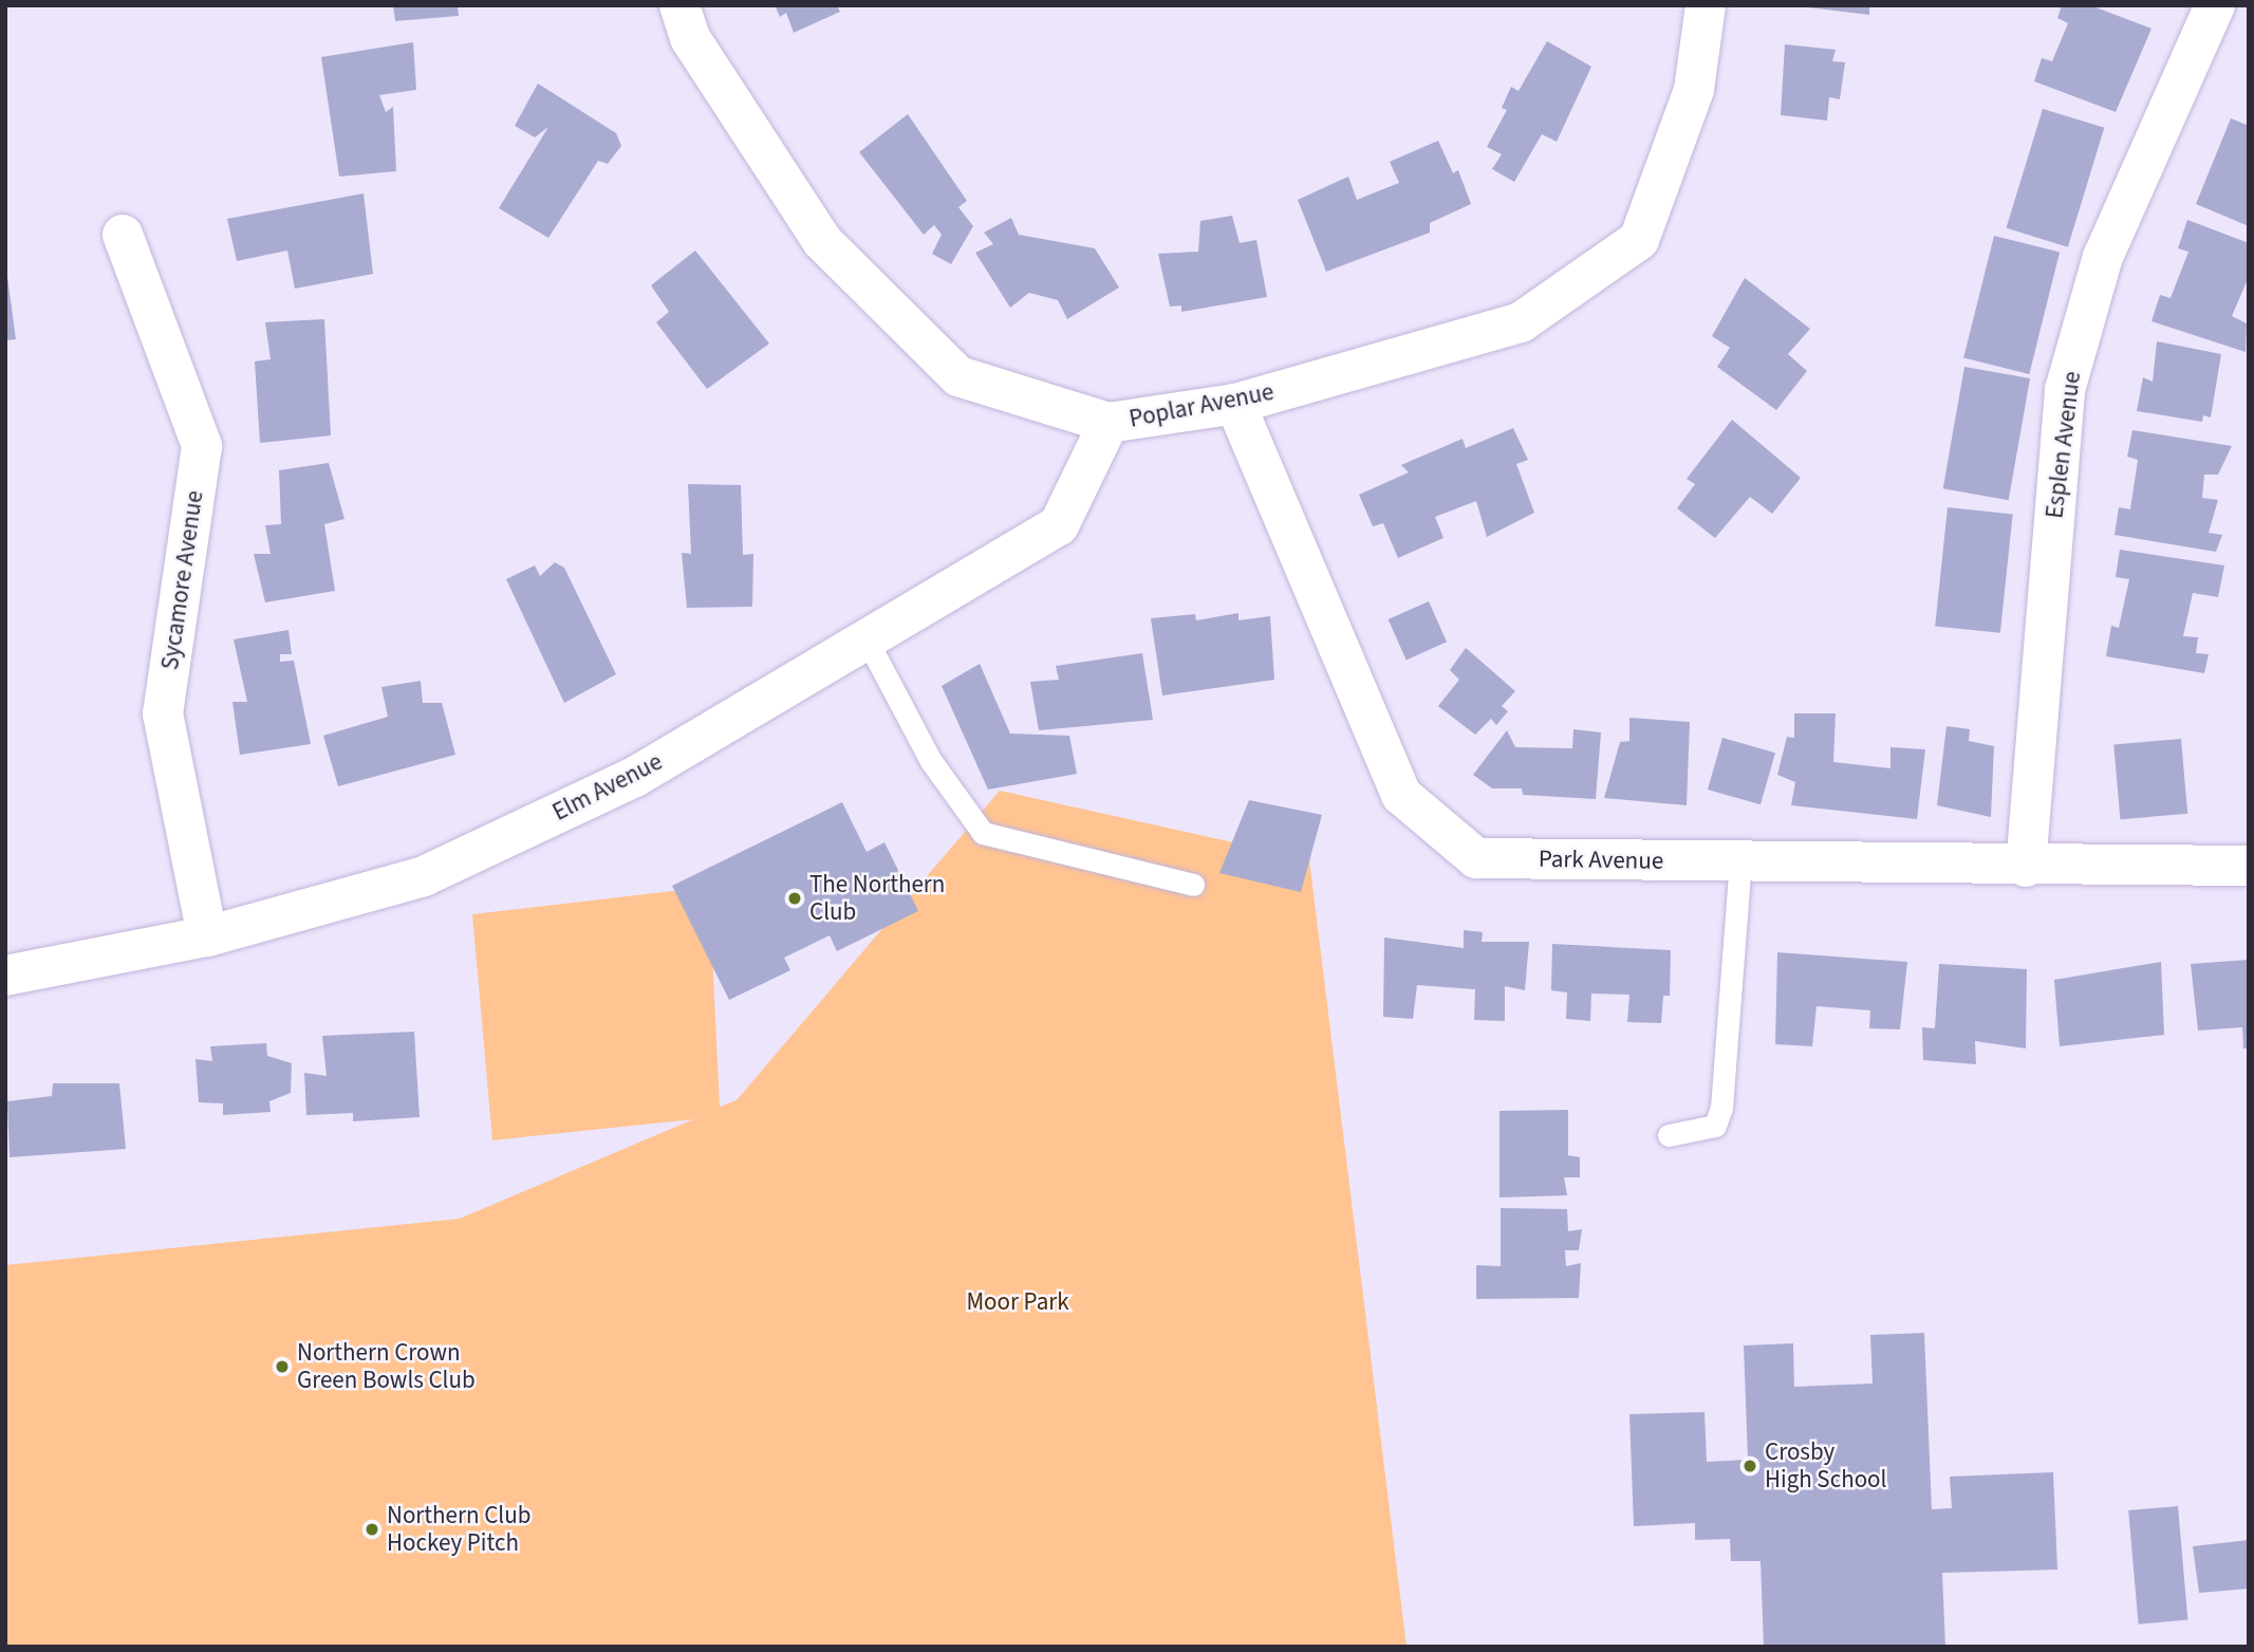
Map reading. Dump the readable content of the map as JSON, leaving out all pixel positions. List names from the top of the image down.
{
  "streets": {
    "street": [
      "Poplar Avenue",
      "Esplen Avenue",
      "Sycamore Avenue",
      "Elm Avenue",
      "Park Avenue"
    ]
  },
  "crossings": [
    ["Poplar Avenue", "Elm Avenue"],
    ["Poplar Avenue", "Park Avenue"],
    ["Esplen Avenue", "Park Avenue"],
    ["Sycamore Avenue", "Elm Avenue"]
  ],
  "parks": ["Moor Park"],
  "places": [
    "The Northern Club",
    "Northern Crown Green Bowls Club",
    "Crosby High School",
    "Northern Club Hockey Pitch"
  ]
}
